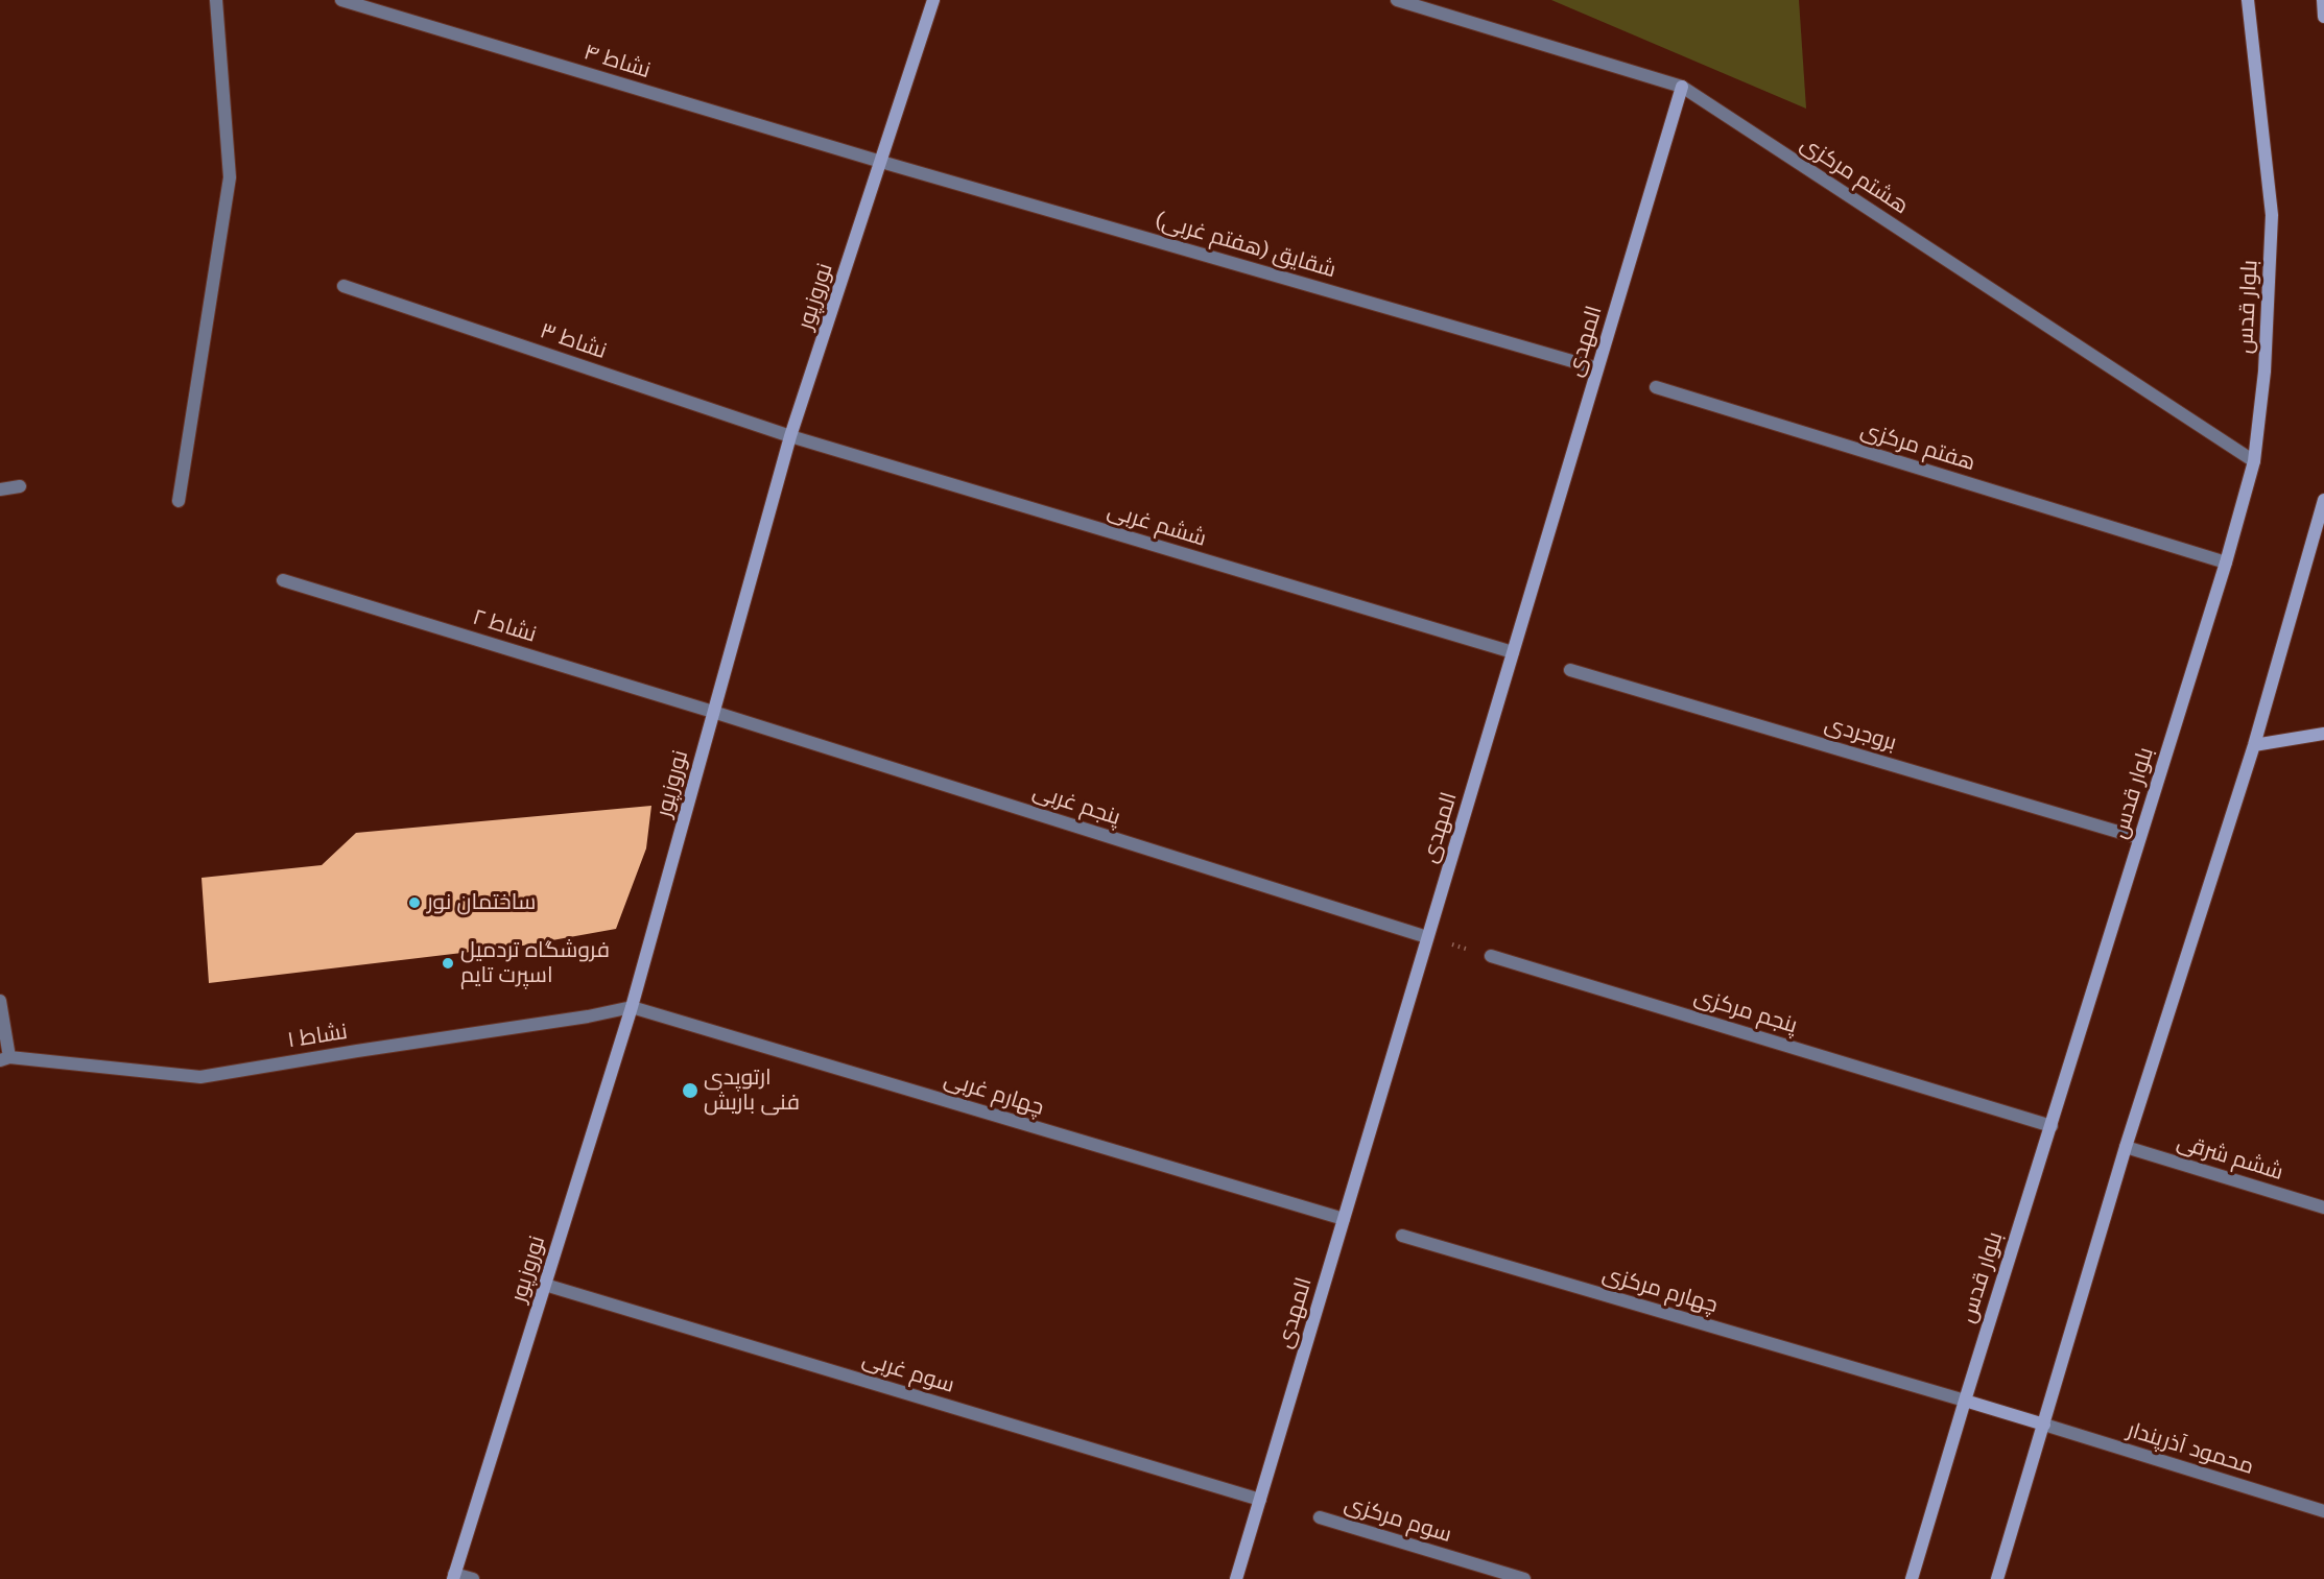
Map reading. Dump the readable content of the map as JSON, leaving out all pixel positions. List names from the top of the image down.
{
  "streets": {
    "street": [
      "نشاط ۴",
      "هشتم مرکزی",
      "شقایق (هفتم غربی)",
      "نوروزپور",
      "بلوار قدس",
      "نشاط ۳",
      "المهدی",
      "هفتم مرکزی",
      "ششم غربی",
      "نشاط ۲",
      "بروجردی",
      "پنجم غربی",
      "پنجم مرکزی",
      "نشاط ۱",
      "چهارم غربی",
      "ششم شرقی",
      "چهارم مرکزی",
      "سوم غربی",
      "محمود آذرپندار",
      "سوم مرکزی"
    ]
  },
  "crossings": [
    ["نشاط ۴", "شقایق (هفتم غربی)"],
    ["نشاط ۴", "نوروزپور"],
    ["هشتم مرکزی", "بلوار قدس"],
    ["هشتم مرکزی", "المهدی"],
    ["شقایق (هفتم غربی)", "نوروزپور"],
    ["شقایق (هفتم غربی)", "المهدی"],
    ["نوروزپور", "نشاط ۳"],
    ["نوروزپور", "ششم غربی"],
    ["نوروزپور", "نشاط ۲"],
    ["نوروزپور", "پنجم غربی"],
    ["نوروزپور", "نشاط ۱"],
    ["نوروزپور", "چهارم غربی"],
    ["نوروزپور", "سوم غربی"],
    ["بلوار قدس", "هفتم مرکزی"],
    ["بلوار قدس", "بروجردی"],
    ["بلوار قدس", "پنجم مرکزی"],
    ["بلوار قدس", "چهارم مرکزی"],
    ["نشاط ۳", "ششم غربی"],
    ["المهدی", "ششم غربی"],
    ["المهدی", "پنجم غربی"],
    ["المهدی", "چهارم غربی"],
    ["المهدی", "سوم غربی"],
    ["نشاط ۲", "پنجم غربی"],
    ["نشاط ۱", "چهارم غربی"]
  ],
  "places": ["ساختمان نور", "فروشگاه تردمیل اسپرت تایم", "ارتوپدی فنی باریش"]
}
